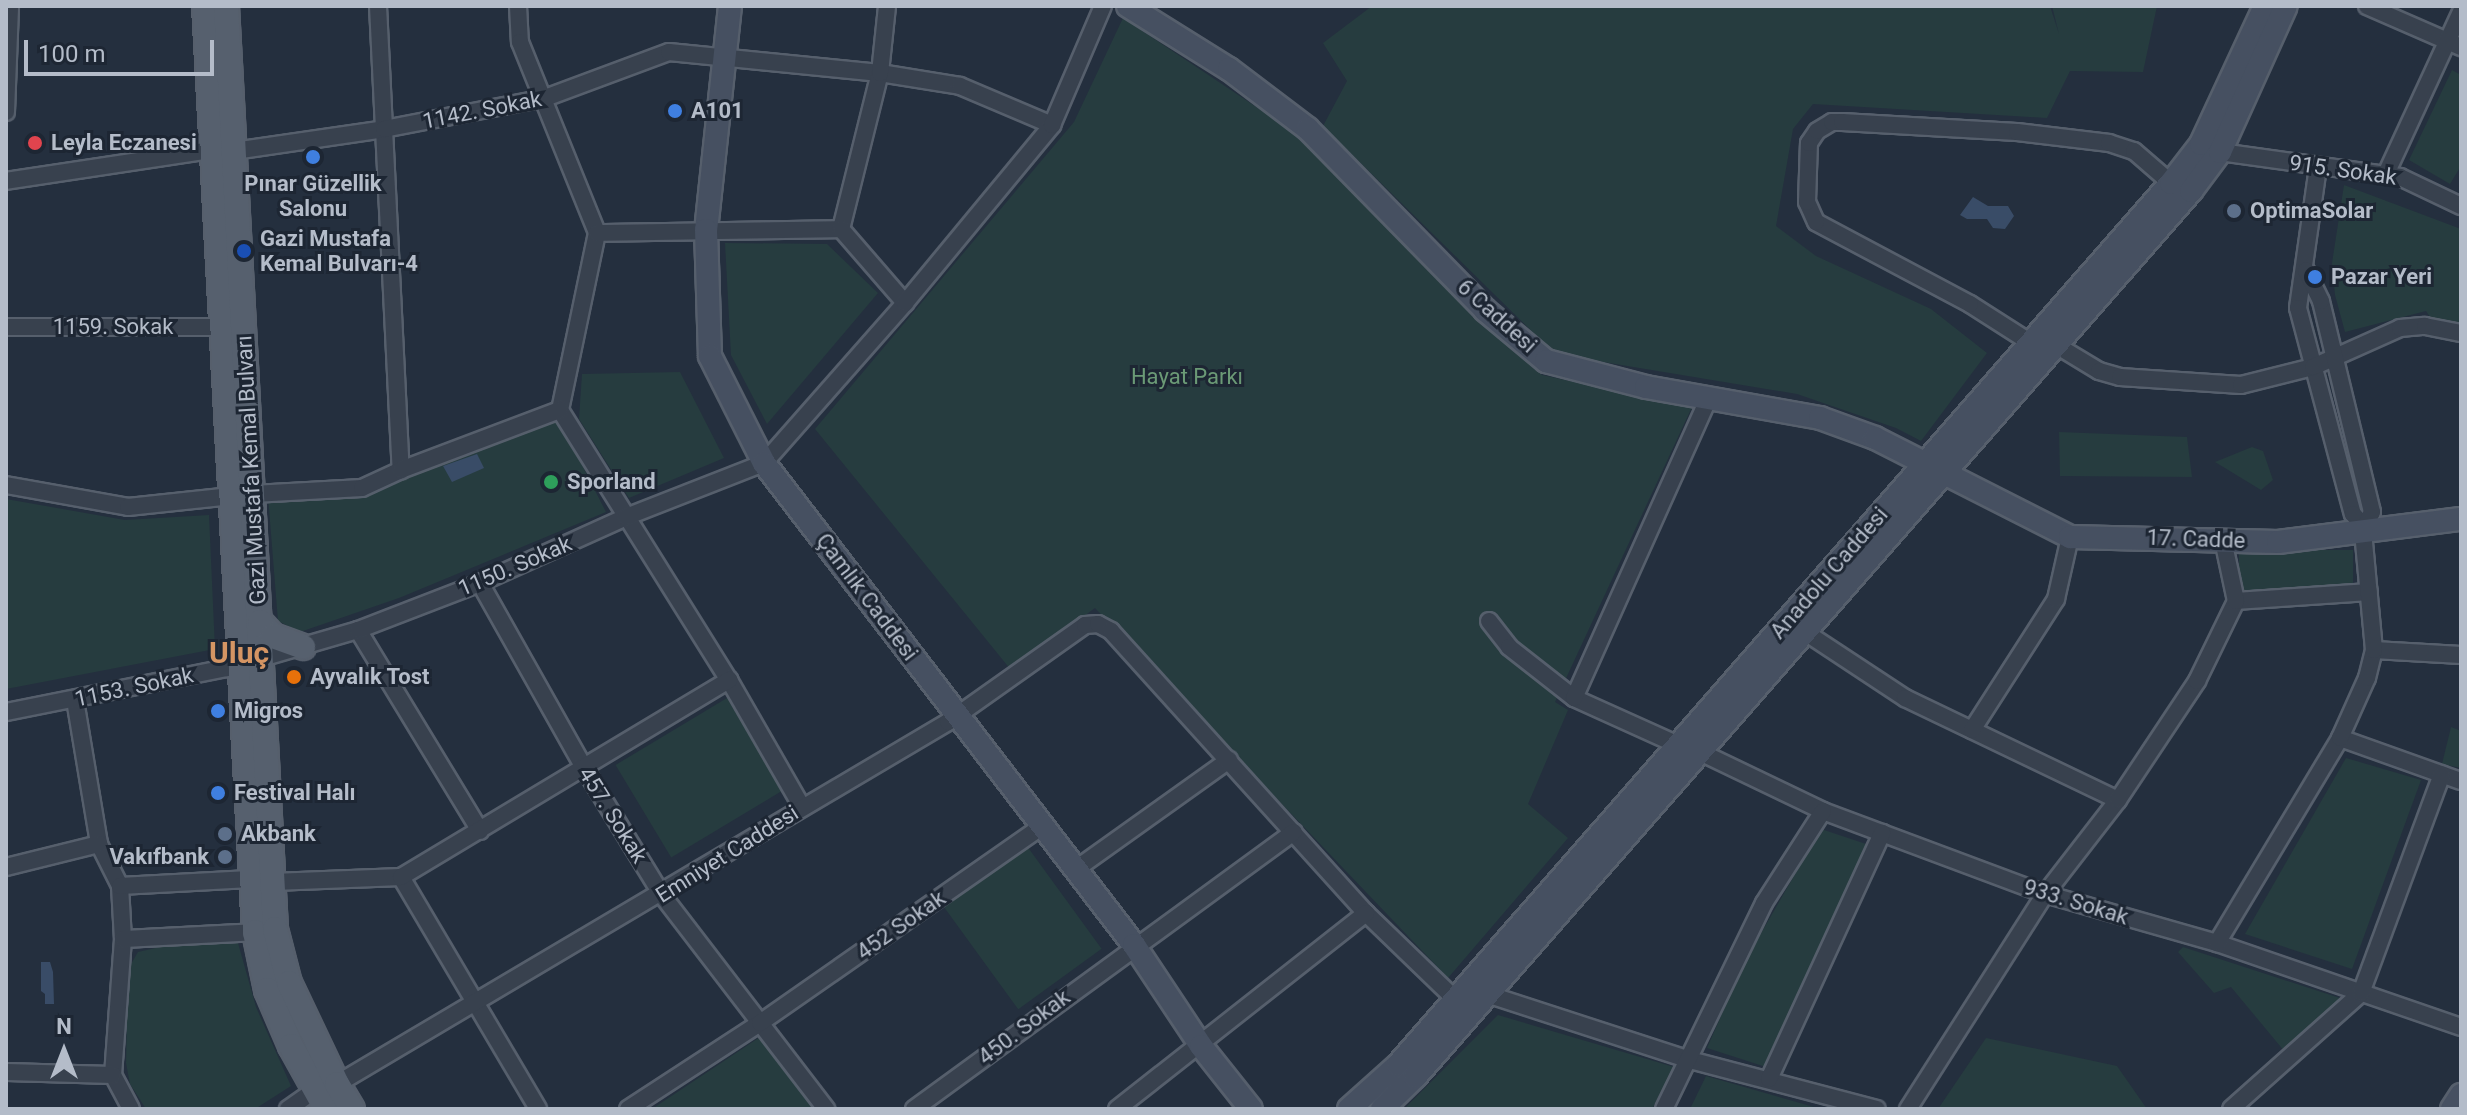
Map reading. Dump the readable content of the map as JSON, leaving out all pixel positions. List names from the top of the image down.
{
  "streets": {
    "main road": [
      "6 Caddesi",
      "Gazi Mustafa Kemal Bulvarı",
      "17. Cadde",
      "Anadolu Caddesi",
      "Çamlık Caddesi"
    ],
    "street": [
      "1142. Sokak",
      "915. Sokak",
      "1159. Sokak",
      "1150. Sokak",
      "1153. Sokak",
      "457. Sokak",
      "Emniyet Caddesi",
      "933. Sokak",
      "452 Sokak",
      "450. Sokak"
    ]
  },
  "crossings": [
    ["1142. Sokak", "Gazi Mustafa Kemal Bulvarı"],
    ["1142. Sokak", "Çamlık Caddesi"],
    ["915. Sokak", "Anadolu Caddesi"],
    ["6 Caddesi", "17. Cadde"],
    ["6 Caddesi", "Anadolu Caddesi"],
    ["1159. Sokak", "Gazi Mustafa Kemal Bulvarı"],
    ["Gazi Mustafa Kemal Bulvarı", "1150. Sokak"],
    ["Gazi Mustafa Kemal Bulvarı", "1153. Sokak"],
    ["Gazi Mustafa Kemal Bulvarı", "Emniyet Caddesi"],
    ["17. Cadde", "Anadolu Caddesi"],
    ["1150. Sokak", "Çamlık Caddesi"],
    ["1150. Sokak", "1153. Sokak"],
    ["1150. Sokak", "457. Sokak"],
    ["Anadolu Caddesi", "933. Sokak"],
    ["Çamlık Caddesi", "Emniyet Caddesi"],
    ["Çamlık Caddesi", "452 Sokak"],
    ["Çamlık Caddesi", "450. Sokak"],
    ["457. Sokak", "Emniyet Caddesi"],
    ["457. Sokak", "452 Sokak"]
  ],
  "districts": ["Uluç"],
  "parks": ["Hayat Parkı"],
  "places": [
    "A101",
    "Leyla Eczanesi",
    "Pınar Güzellik Salonu",
    "OptimaSolar",
    "Gazi Mustafa Kemal Bulvarı-4",
    "Pazar Yeri",
    "Sporland",
    "Ayvalık Tost",
    "Migros",
    "Festival Halı",
    "Akbank",
    "Vakıfbank"
  ],
  "scale_bar": "100 m",
  "north": "top"
}
